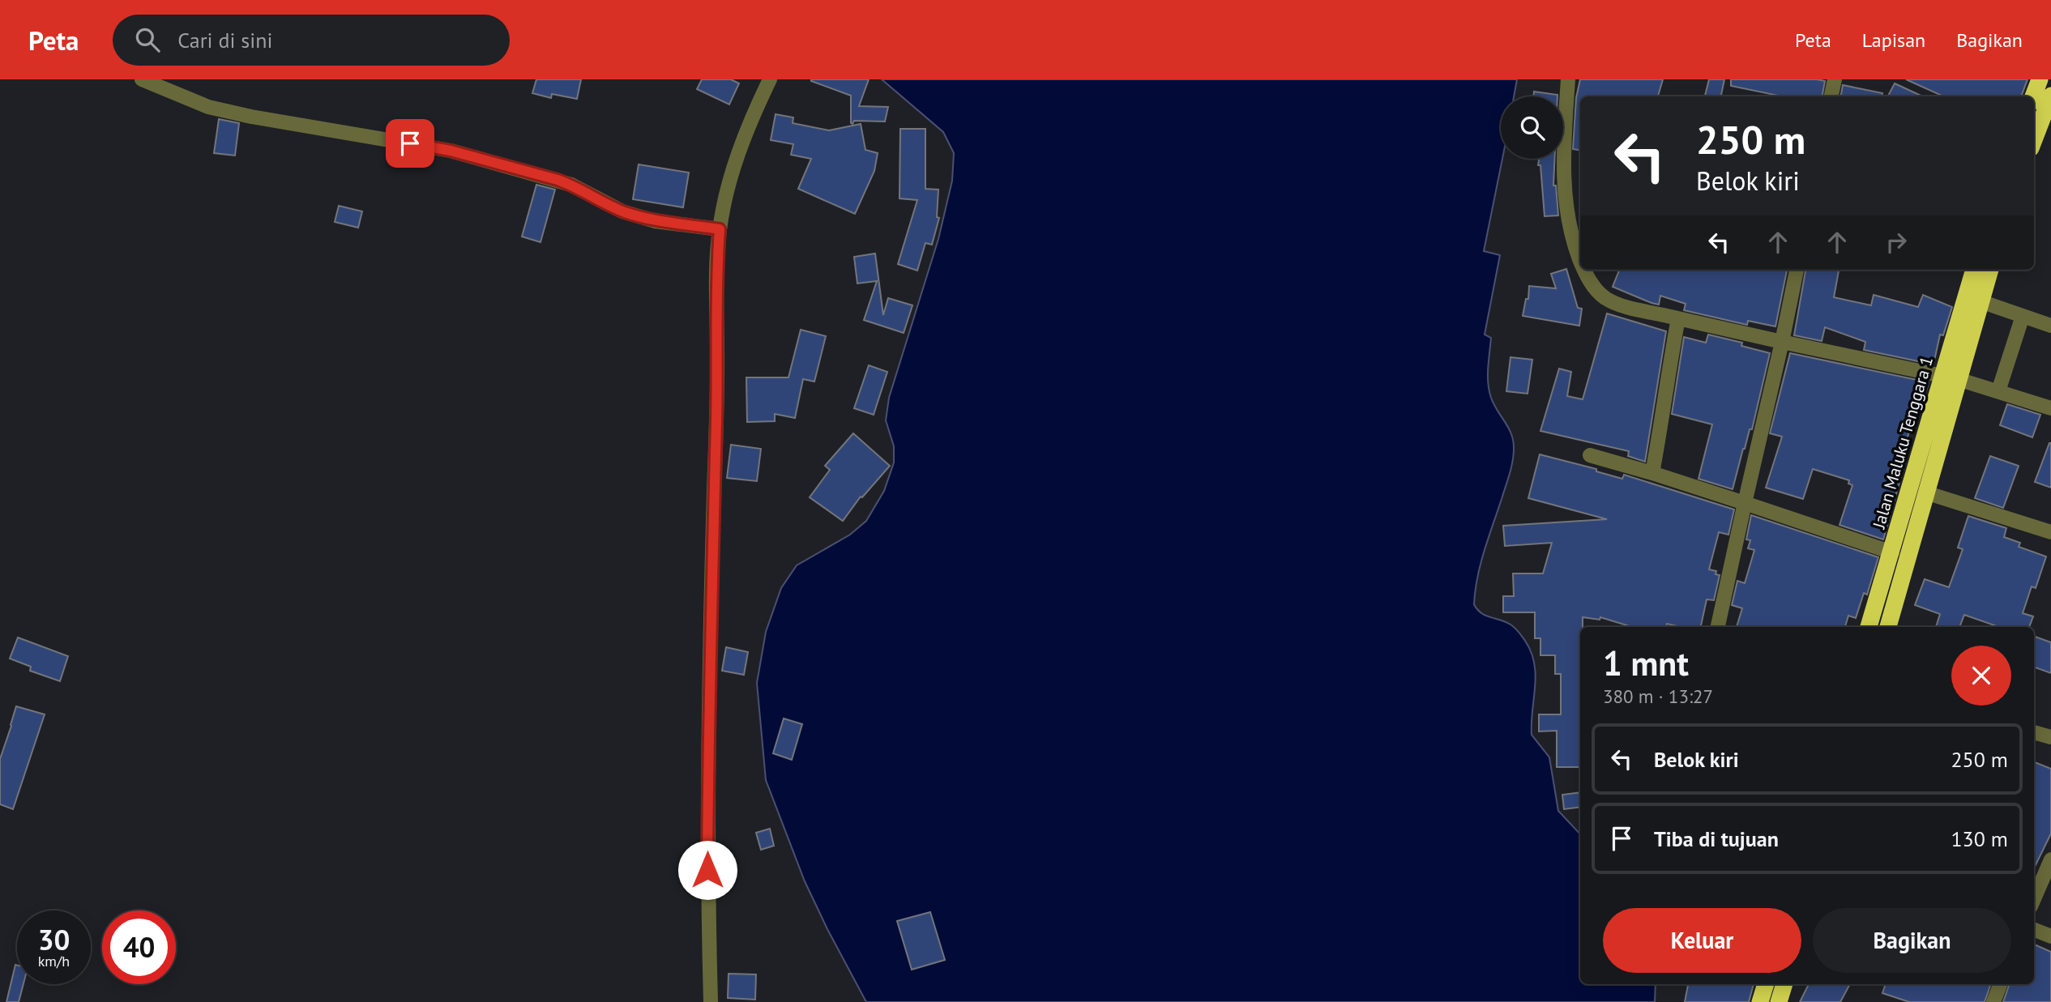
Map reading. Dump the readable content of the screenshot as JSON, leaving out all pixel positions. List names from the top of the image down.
{
  "streets": {
    "highway": ["Jalan Maluku Tenggara 1"]
  },
  "page": {
    "header": "Peta",
    "search": "Cari di sini",
    "nav": ["Peta", "Lapisan", "Bagikan"],
    "turn": ["250 m", "Belok kiri"],
    "heading": ["1 mnt", "380 m · 13:27"],
    "list": [
      {
        "name": "Belok kiri",
        "value": "250 m"
      },
      {
        "name": "Tiba di tujuan",
        "value": "130 m"
      }
    ],
    "buttons": ["Keluar", "Bagikan"],
    "speed": "30 km/h",
    "limit": "40"
  }
}
